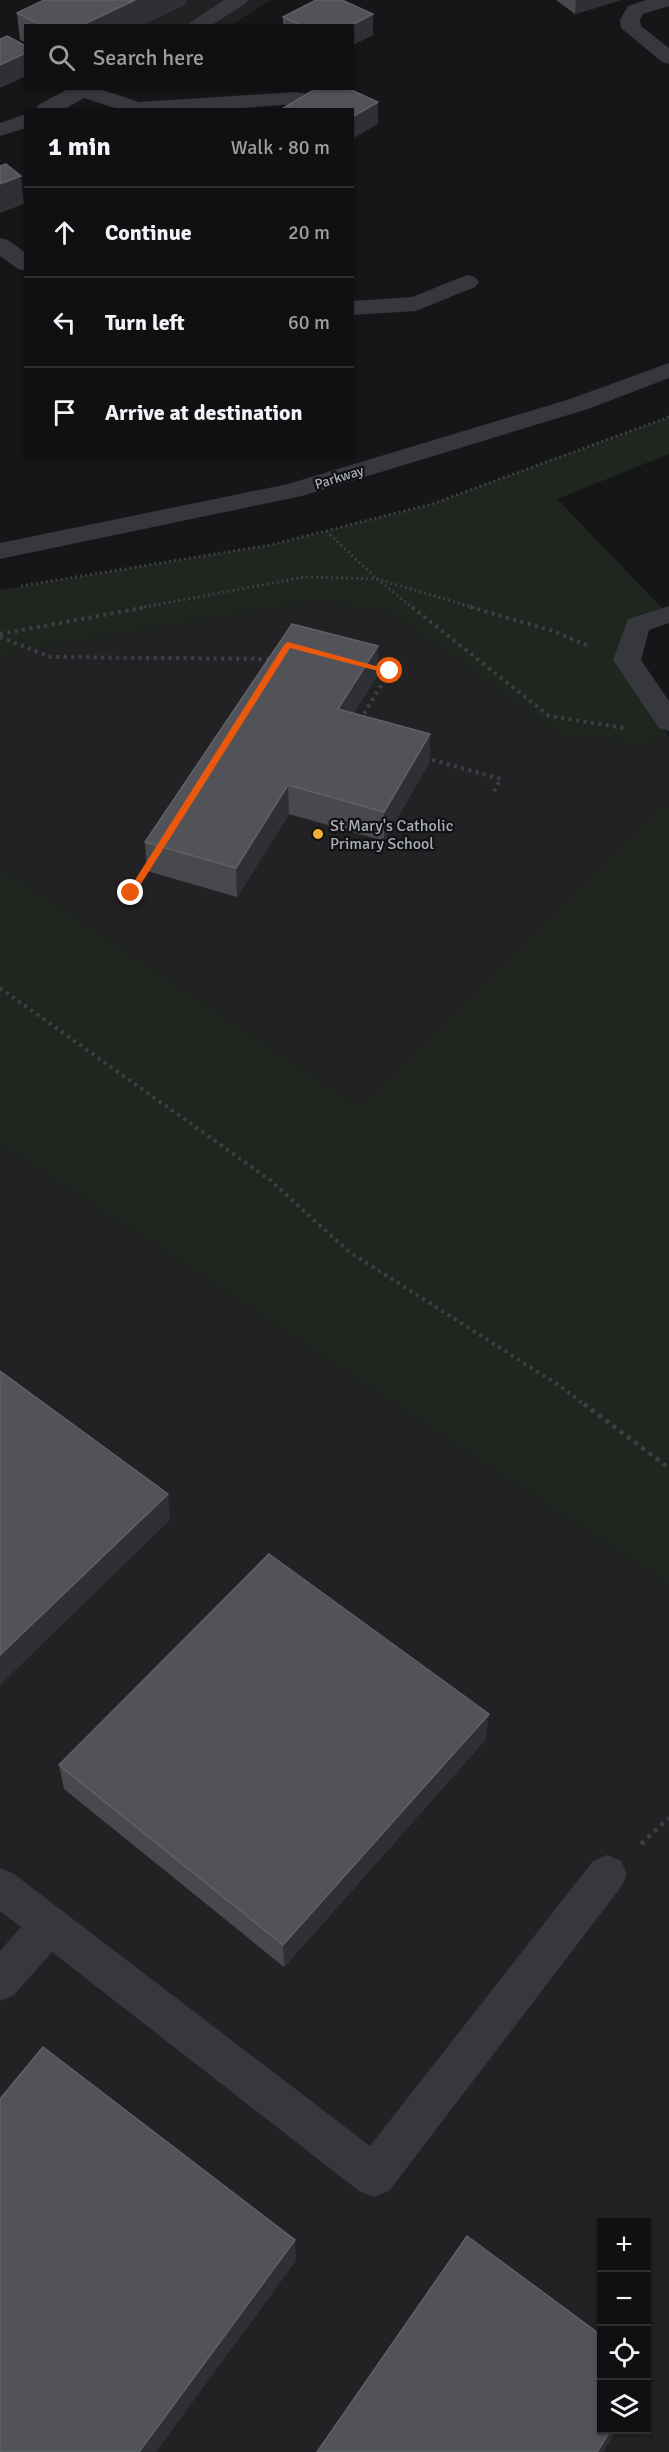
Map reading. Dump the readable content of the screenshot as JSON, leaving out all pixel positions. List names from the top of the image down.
{
  "streets": {
    "street": ["Parkway"]
  },
  "places": ["St Mary's Catholic Primary School"],
  "page": {
    "search": "Search here",
    "heading": ["1 min", "Walk · 80 m"],
    "list": [
      ["Continue", "20 m"],
      ["Turn left", "60 m"],
      "Arrive at destination"
    ],
    "map_buttons": ["+", "−"]
  }
}
